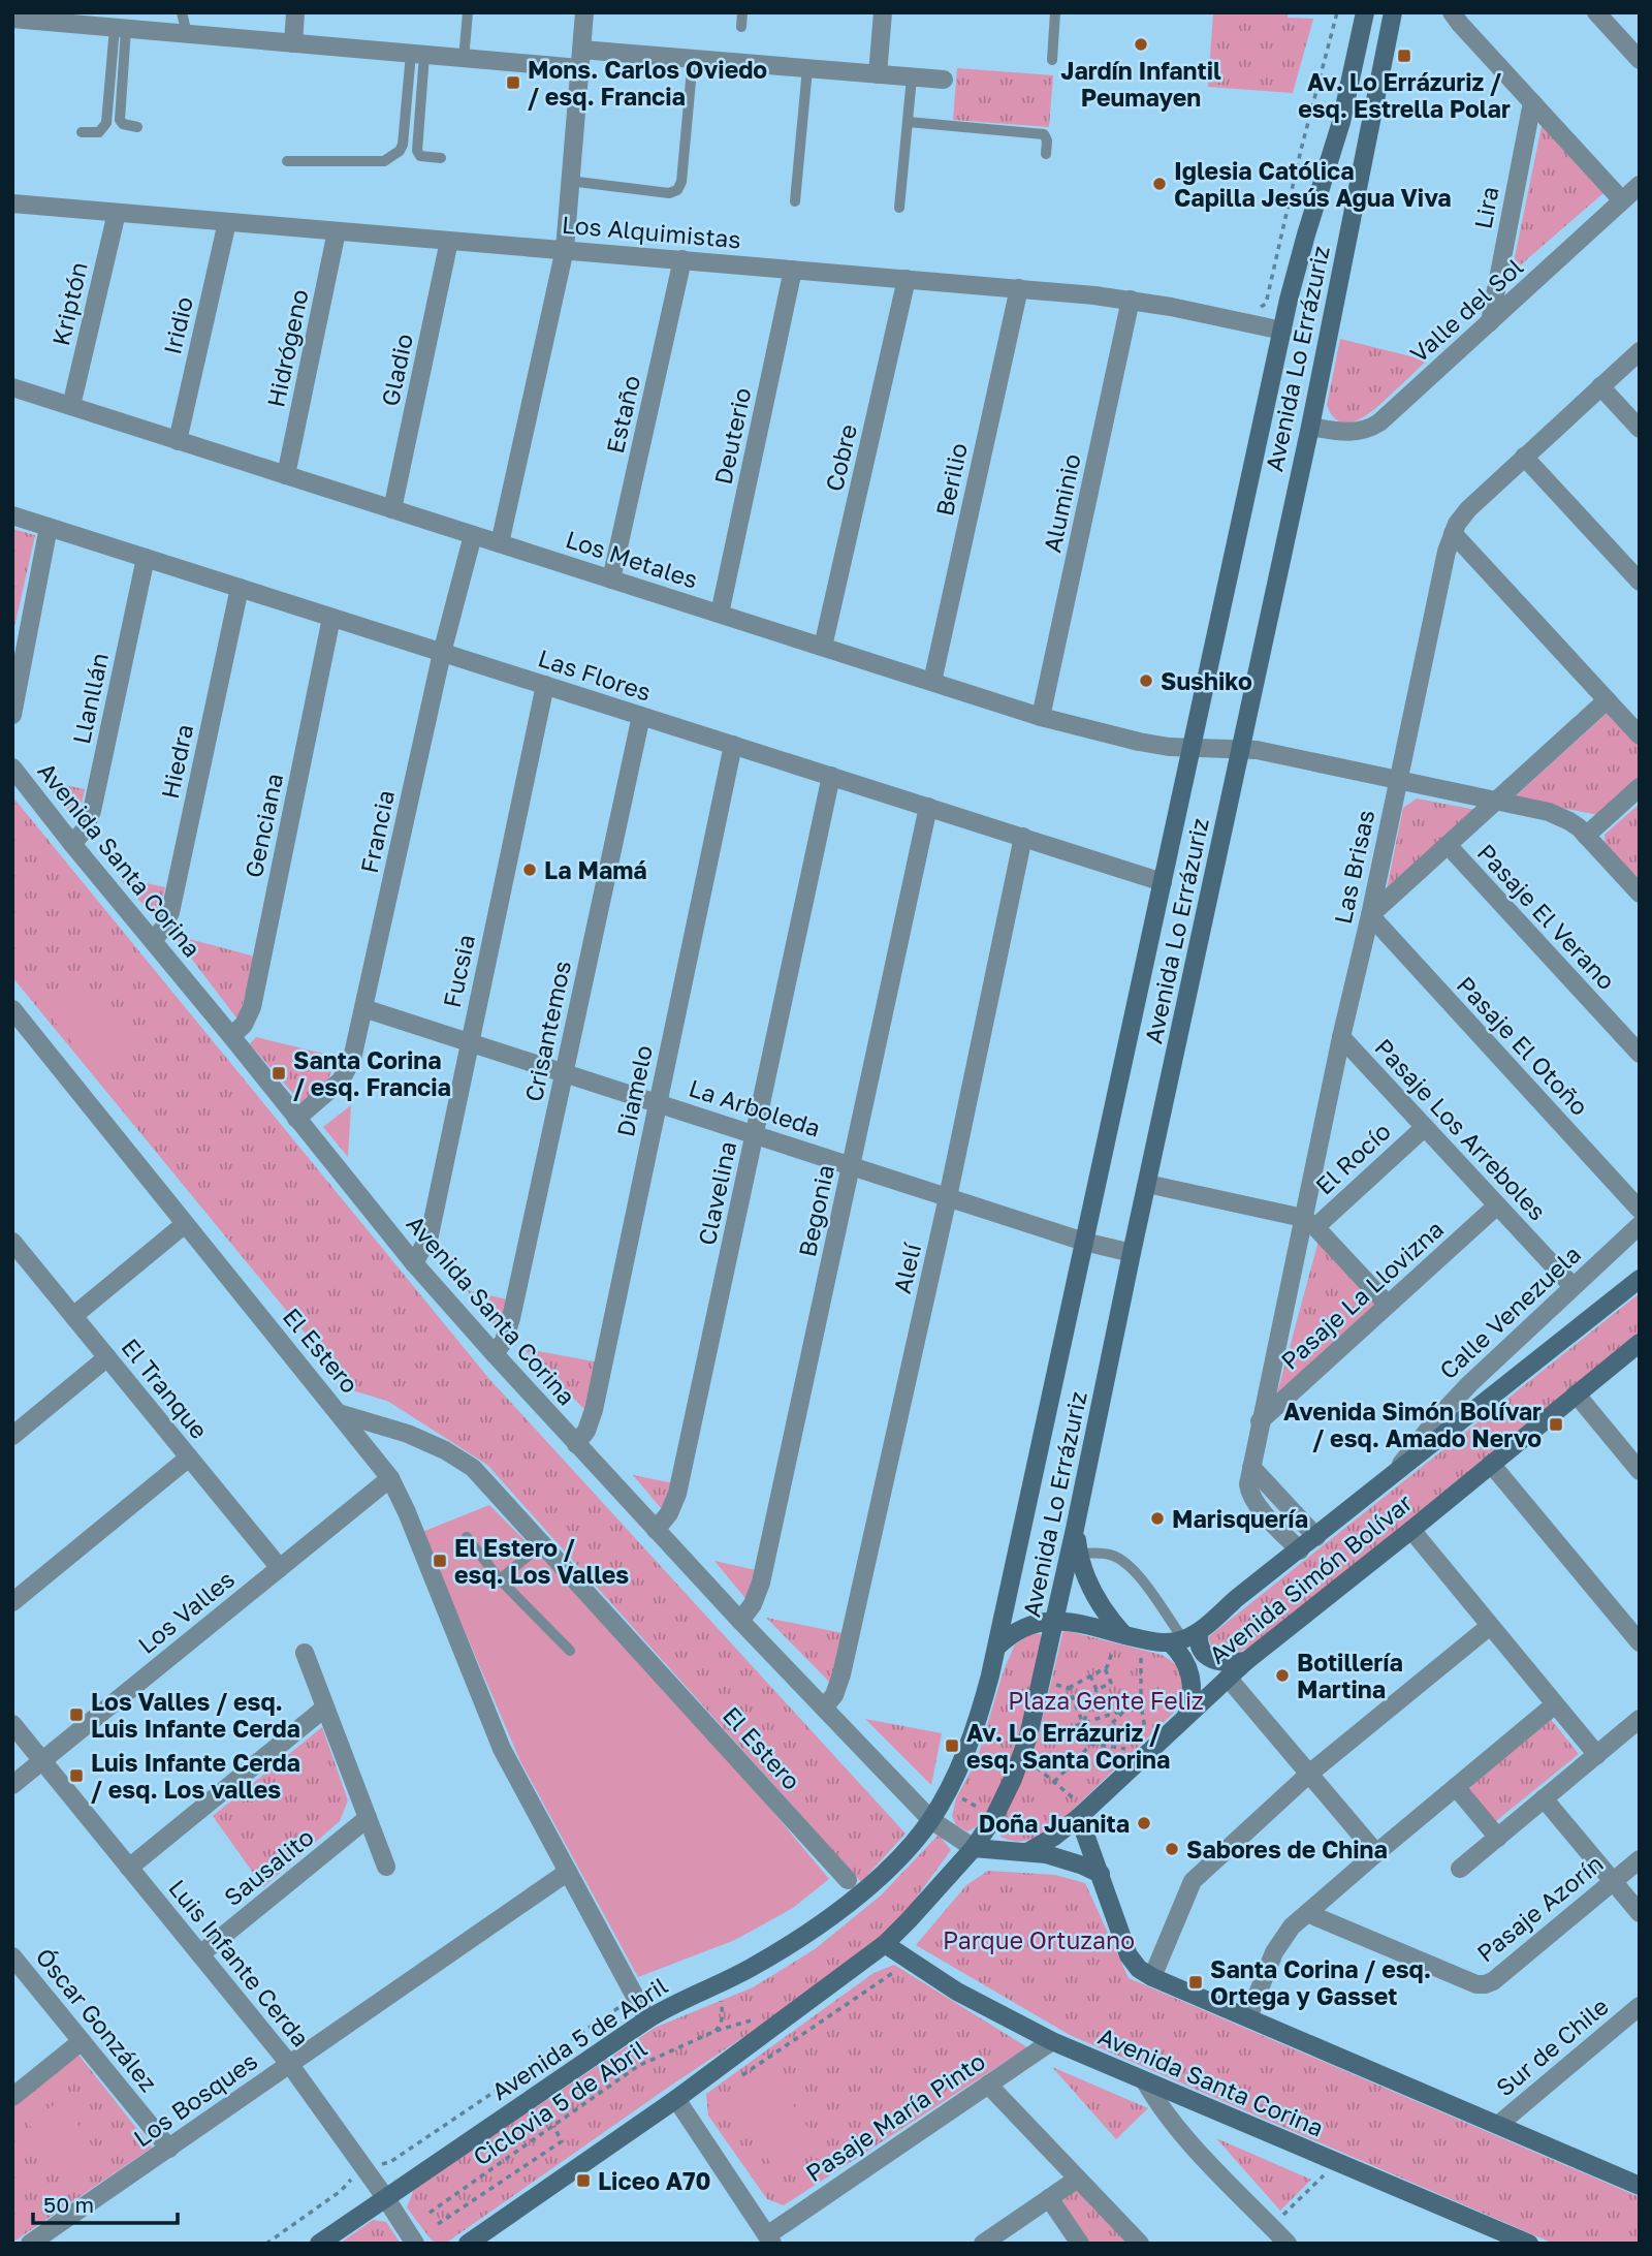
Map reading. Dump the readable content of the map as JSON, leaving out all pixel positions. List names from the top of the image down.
{
  "streets": {
    "main road": [
      "Avenida Lo Errázuriz",
      "Avenida Santa Corina",
      "Avenida Simón Bolívar",
      "Avenida 5 de Abril"
    ],
    "street": [
      "Lira",
      "Los Alquimistas",
      "Kriptón",
      "Valle del Sol",
      "Iridio",
      "Hidrógeno",
      "Gladio",
      "Estaño",
      "Deuterio",
      "Cobre",
      "Berilio",
      "Aluminio",
      "Los Metales",
      "Las Flores",
      "Llanllán",
      "Hiedra",
      "Genciana",
      "Francia",
      "Las Brisas",
      "Pasaje El Verano",
      "Fucsia",
      "Crisantemos",
      "Pasaje El Otoño",
      "Diamelo",
      "La Arboleda",
      "Pasaje Los Arreboles",
      "El Rocío",
      "Clavelina",
      "Begonia",
      "Alelí",
      "Pasaje La Llovizna",
      "Calle Venezuela",
      "El Estero",
      "El Tranque",
      "Los Valles",
      "Sausalito",
      "Pasaje Azorín",
      "Luis Infante Cerda",
      "Óscar González",
      "Sur de Chile",
      "Los Bosques",
      "Pasaje María Pinto"
    ],
    "path": ["Ciclovia 5 de Abril"]
  },
  "crossings": [
    ["Lira", "Valle del Sol"],
    ["Los Alquimistas", "Kriptón"],
    ["Los Alquimistas", "Iridio"],
    ["Los Alquimistas", "Hidrógeno"],
    ["Los Alquimistas", "Avenida Lo Errázuriz"],
    ["Los Alquimistas", "Gladio"],
    ["Los Alquimistas", "Estaño"],
    ["Los Alquimistas", "Deuterio"],
    ["Los Alquimistas", "Cobre"],
    ["Los Alquimistas", "Berilio"],
    ["Los Alquimistas", "Aluminio"],
    ["Kriptón", "Los Metales"],
    ["Valle del Sol", "Avenida Lo Errázuriz"],
    ["Iridio", "Los Metales"],
    ["Hidrógeno", "Los Metales"],
    ["Avenida Lo Errázuriz", "Los Metales"],
    ["Avenida Lo Errázuriz", "Las Flores"],
    ["Avenida Lo Errázuriz", "Avenida Santa Corina"],
    ["Avenida Lo Errázuriz", "La Arboleda"],
    ["Avenida Lo Errázuriz", "Avenida Simón Bolívar"],
    ["Avenida Lo Errázuriz", "Avenida 5 de Abril"],
    ["Gladio", "Los Metales"],
    ["Estaño", "Los Metales"],
    ["Deuterio", "Los Metales"],
    ["Cobre", "Los Metales"],
    ["Berilio", "Los Metales"],
    ["Aluminio", "Los Metales"],
    ["Los Metales", "Francia"],
    ["Las Flores", "Llanllán"],
    ["Las Flores", "Hiedra"],
    ["Las Flores", "Genciana"],
    ["Las Flores", "Francia"],
    ["Las Flores", "Fucsia"],
    ["Las Flores", "Crisantemos"],
    ["Las Flores", "Diamelo"],
    ["Las Flores", "Clavelina"],
    ["Las Flores", "Begonia"],
    ["Las Flores", "Alelí"],
    ["Llanllán", "Avenida Santa Corina"],
    ["Hiedra", "Avenida Santa Corina"],
    ["Genciana", "Avenida Santa Corina"],
    ["Francia", "Avenida Santa Corina"],
    ["Francia", "La Arboleda"],
    ["Avenida Santa Corina", "Fucsia"],
    ["Avenida Santa Corina", "Crisantemos"],
    ["Avenida Santa Corina", "Diamelo"],
    ["Avenida Santa Corina", "Clavelina"],
    ["Avenida Santa Corina", "Begonia"],
    ["Avenida Santa Corina", "Alelí"],
    ["Avenida Santa Corina", "Avenida 5 de Abril"],
    ["Avenida Santa Corina", "Pasaje María Pinto"],
    ["Las Brisas", "Pasaje El Otoño"],
    ["Las Brisas", "Pasaje Los Arreboles"],
    ["Las Brisas", "El Rocío"],
    ["Las Brisas", "Pasaje La Llovizna"],
    ["Las Brisas", "Avenida Simón Bolívar"],
    ["Fucsia", "La Arboleda"],
    ["Crisantemos", "La Arboleda"],
    ["Diamelo", "La Arboleda"],
    ["La Arboleda", "Clavelina"],
    ["La Arboleda", "Begonia"],
    ["La Arboleda", "Alelí"],
    ["Pasaje Los Arreboles", "El Rocío"],
    ["Pasaje Los Arreboles", "Pasaje La Llovizna"],
    ["Pasaje Los Arreboles", "Calle Venezuela"],
    ["Calle Venezuela", "Avenida Simón Bolívar"],
    ["El Tranque", "Los Valles"],
    ["Los Valles", "Luis Infante Cerda"],
    ["Sausalito", "Luis Infante Cerda"],
    ["Luis Infante Cerda", "Avenida 5 de Abril"],
    ["Luis Infante Cerda", "Los Bosques"],
    ["Óscar González", "Los Bosques"]
  ],
  "parks": ["Plaza Gente Feliz", "Parque Ortuzano"],
  "places": {
    "other": [
      "Jardín Infantil Peumayen",
      "Iglesia Católica Capilla Jesús Agua Viva",
      "Sushiko",
      "La Mamá",
      "Marisquería",
      "Botillería Martina",
      "Doña Juanita",
      "Sabores de China"
    ],
    "transit": [
      "Av. Lo Errázuriz / esq. Estrella Polar",
      "Mons. Carlos Oviedo / esq. Francia",
      "Santa Corina / esq. Francia",
      "Avenida Simón Bolívar / esq. Amado Nervo",
      "El Estero / esq. Los Valles",
      "Los Valles / esq. Luis Infante Cerda",
      "Av. Lo Errázuriz / esq. Santa Corina",
      "Luis Infante Cerda / esq. Los valles",
      "Santa Corina / esq. Ortega y Gasset",
      "Liceo A70"
    ]
  },
  "scale_bar": "50 m"
}
